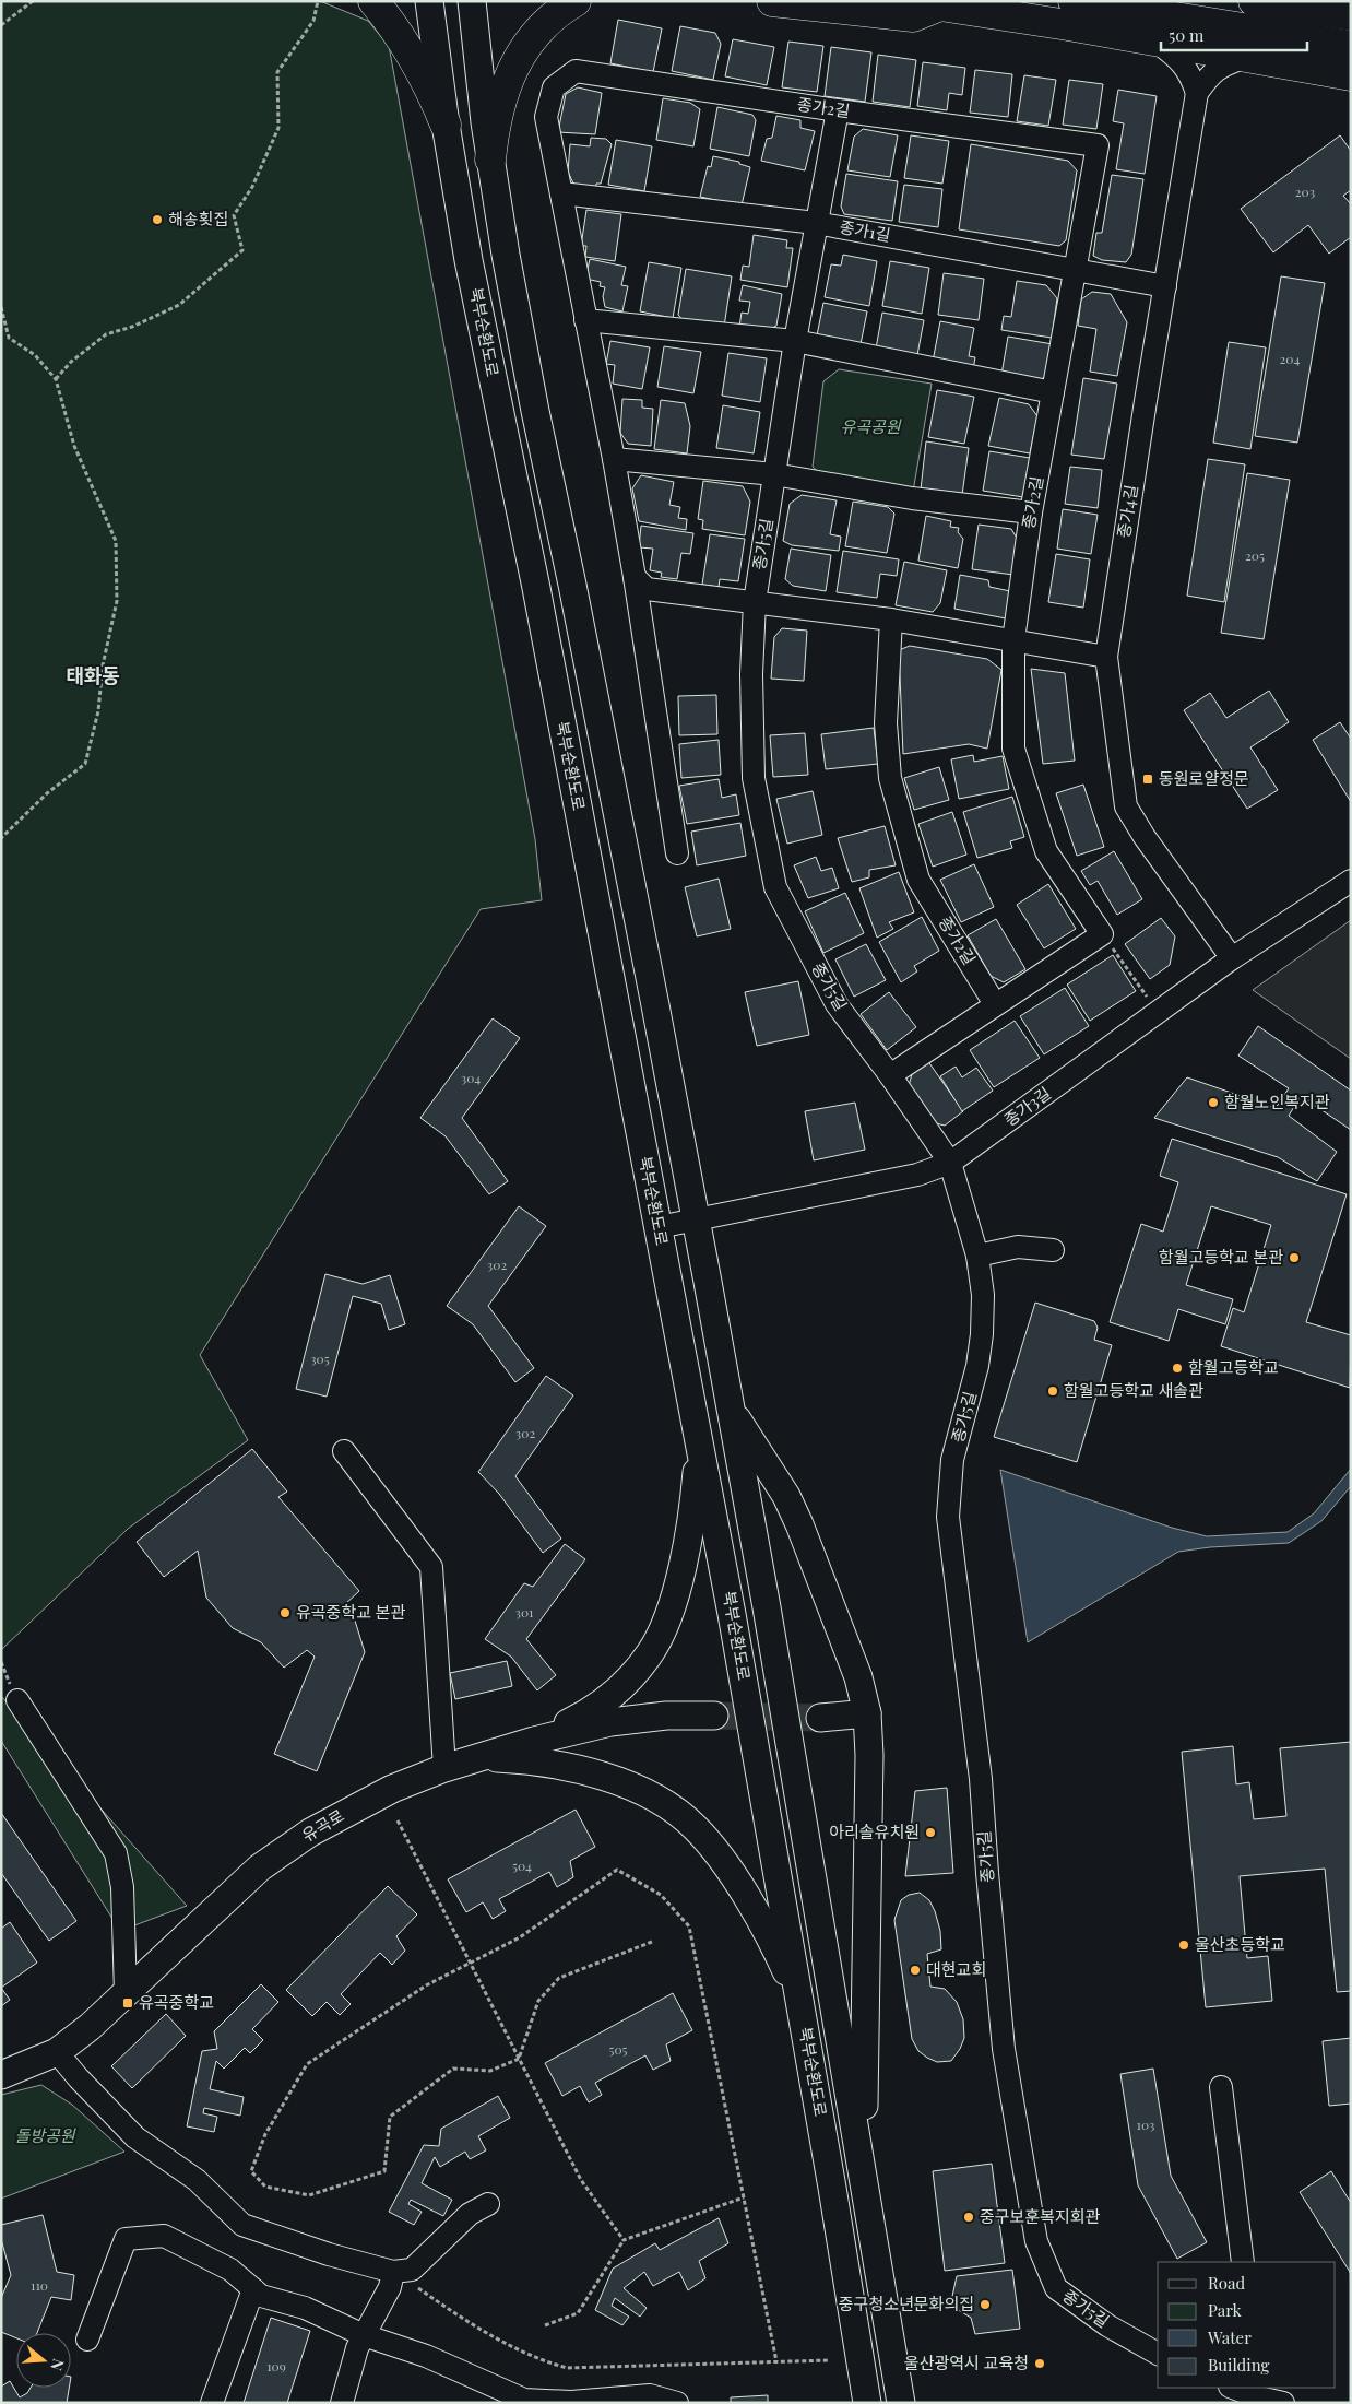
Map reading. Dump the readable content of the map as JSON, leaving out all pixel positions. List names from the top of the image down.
{
  "streets": {
    "main road": ["북부순환도로", "유곡로"],
    "street": [
      "종가2길",
      "종가1길",
      "종가4길",
      "종가5길",
      "종가3길"
    ]
  },
  "crossings": [
    ["종가2길", "종가1길"],
    ["종가2길", "종가5길"],
    ["종가1길", "종가4길"],
    ["종가1길", "종가5길"],
    ["북부순환도로", "종가3길"],
    ["종가4길", "종가3길"],
    ["종가5길", "종가3길"]
  ],
  "districts": ["태화동"],
  "parks": ["유곡공원", "돌방공원"],
  "places": {
    "other": [
      "해송횟집",
      "함월노인복지관",
      "함월고등학교 본관",
      "함월고등학교",
      "함월고등학교 새솔관",
      "유곡중학교 본관",
      "아리솔유치원",
      "울산초등학교",
      "대현교회",
      "중구보훈복지회관",
      "중구청소년문화의집",
      "울산광역시 교육청"
    ],
    "transit": ["동원로얄정문", "유곡중학교"]
  },
  "house_numbers": [
    "203",
    "204",
    "205",
    "304",
    "302",
    "305",
    "302",
    "301",
    "504",
    "505",
    "103",
    "110",
    "109"
  ],
  "legend": [
    "Road",
    "Park",
    "Water",
    "Building"
  ],
  "scale_bar": "50 m",
  "north": "right"
}
